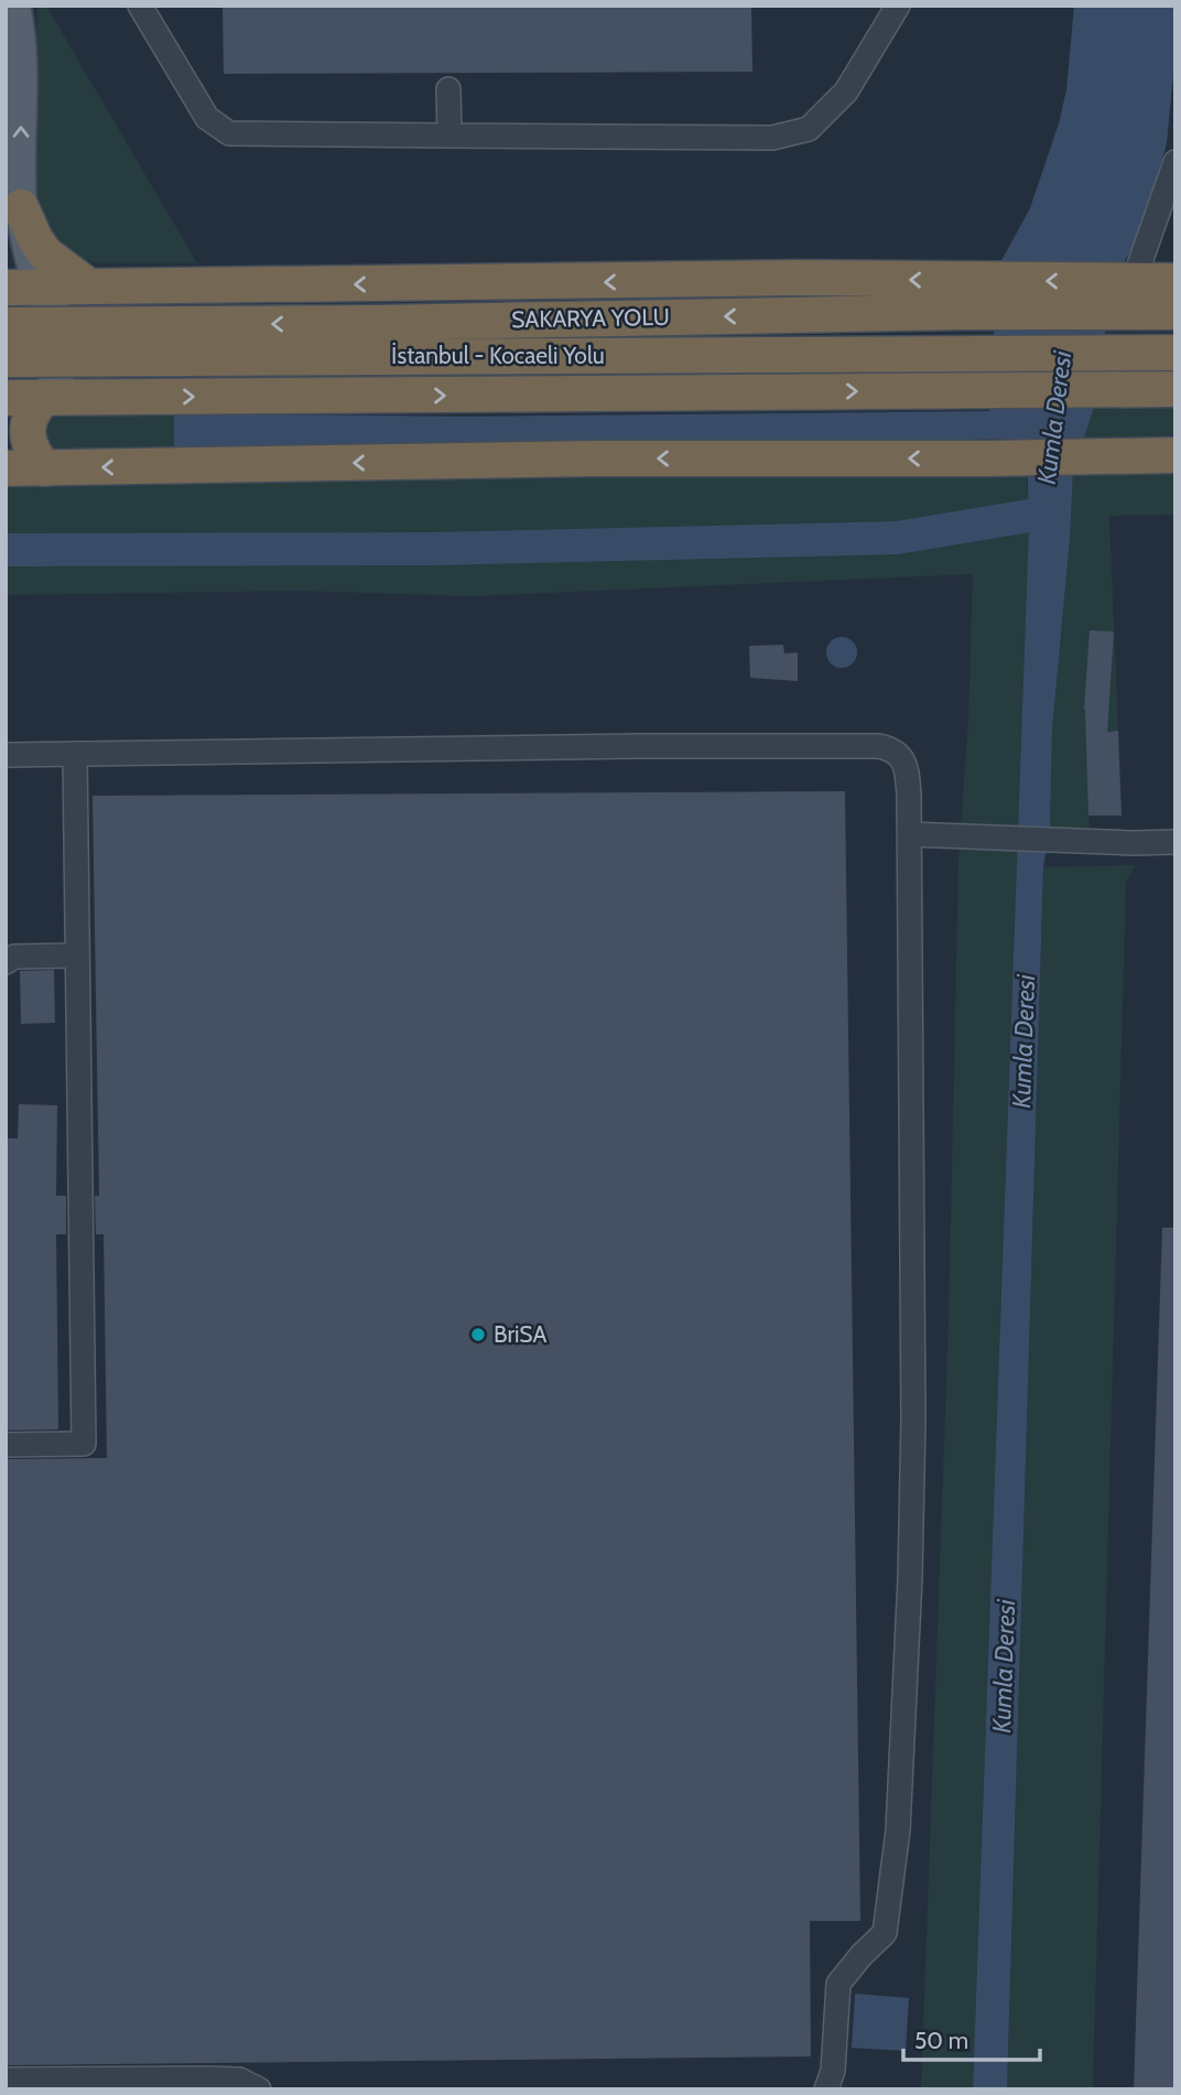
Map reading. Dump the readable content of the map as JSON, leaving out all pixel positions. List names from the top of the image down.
{
  "streets": {
    "highway": ["SAKARYA YOLU", "İstanbul - Kocaeli Yolu"]
  },
  "crossings": [
    ["SAKARYA YOLU", "İstanbul - Kocaeli Yolu"]
  ],
  "water": ["Kumla Deresi"],
  "places": ["BriSA"],
  "scale_bar": "50 m"
}
